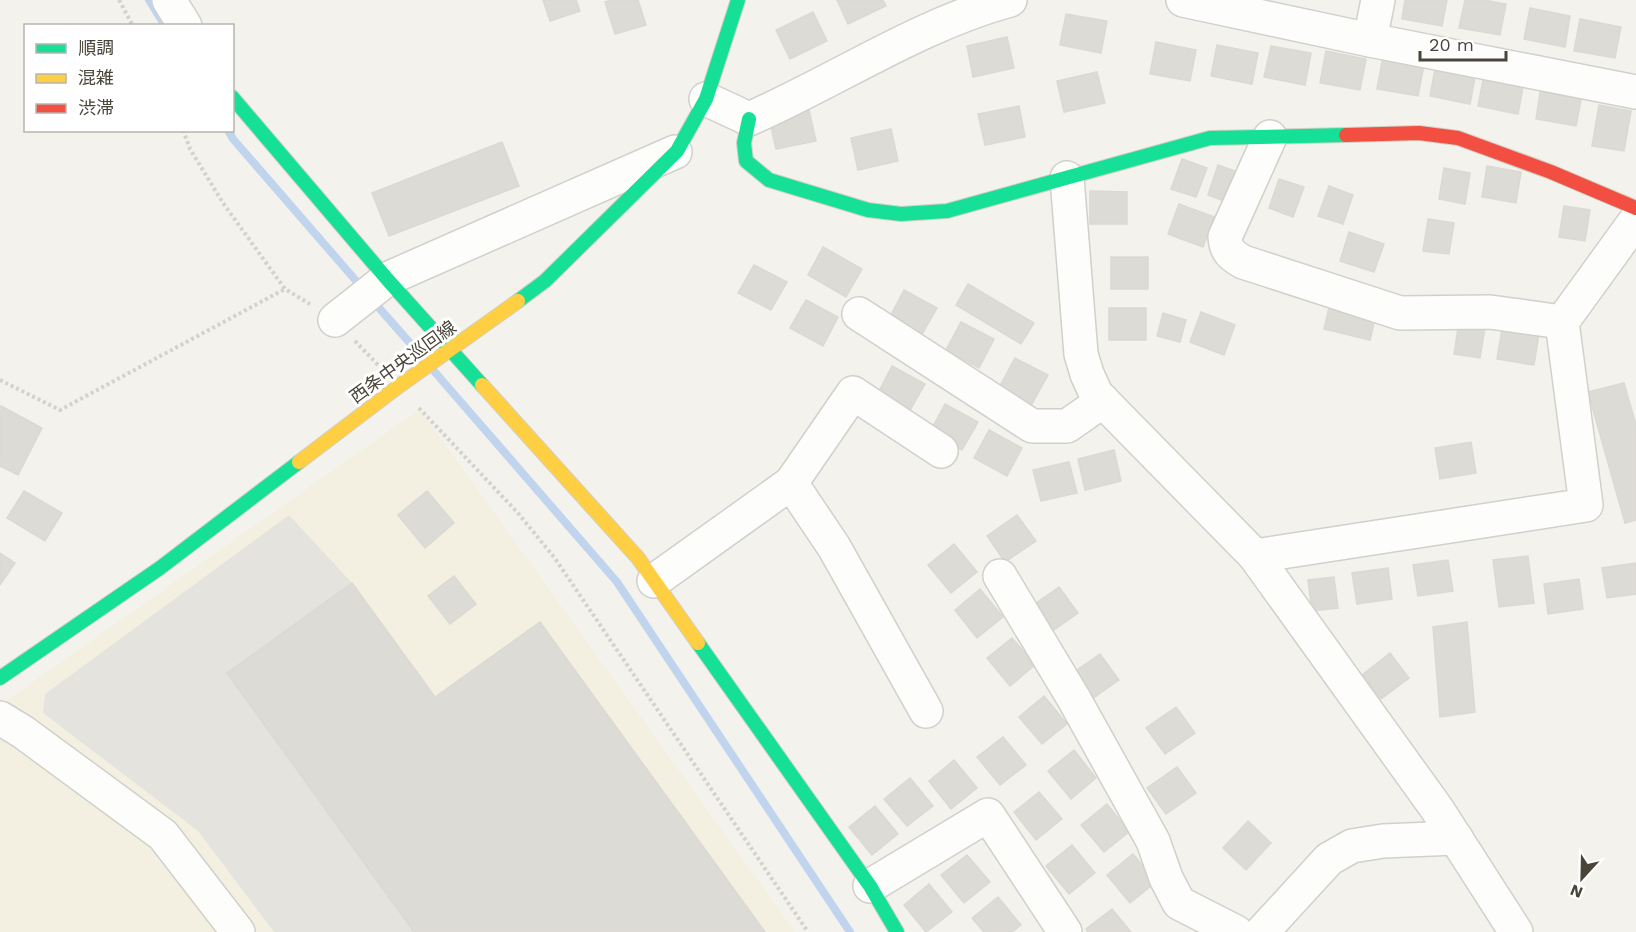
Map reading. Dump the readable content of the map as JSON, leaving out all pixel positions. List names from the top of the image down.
{
  "streets": {
    "street": ["西条中央巡回線"]
  },
  "legend": ["順調", "混雑", "渋滞"],
  "scale_bar": "20 m",
  "north": "bottom"
}
